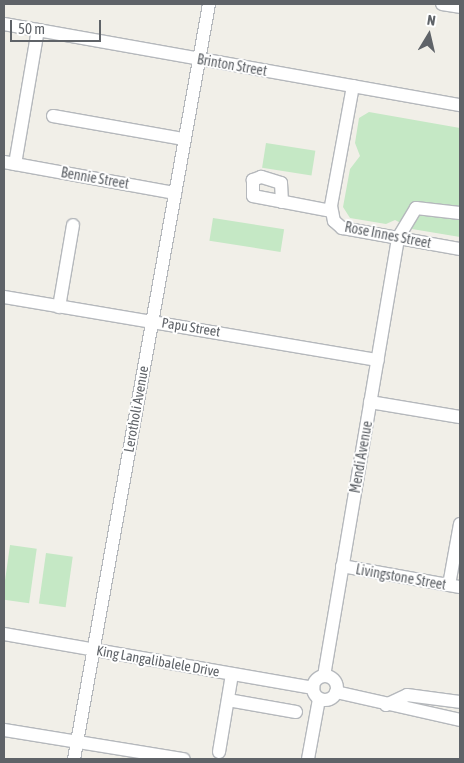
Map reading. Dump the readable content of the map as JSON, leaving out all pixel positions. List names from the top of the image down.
{
  "streets": {
    "street": [
      "Brinton Street",
      "Bennie Street",
      "Rose Innes Street",
      "Papu Street",
      "Lerotholi Avenue",
      "Mendi Avenue",
      "Livingstone Street",
      "King Langalibalele Drive"
    ]
  },
  "crossings": [
    ["Brinton Street", "Bennie Street"],
    ["Brinton Street", "Rose Innes Street"],
    ["Brinton Street", "Lerotholi Avenue"],
    ["Bennie Street", "Lerotholi Avenue"],
    ["Rose Innes Street", "Mendi Avenue"],
    ["Papu Street", "Lerotholi Avenue"],
    ["Papu Street", "Mendi Avenue"],
    ["Lerotholi Avenue", "King Langalibalele Drive"],
    ["Mendi Avenue", "Livingstone Street"],
    ["Mendi Avenue", "King Langalibalele Drive"]
  ],
  "scale_bar": "50 m",
  "north": "top"
}
